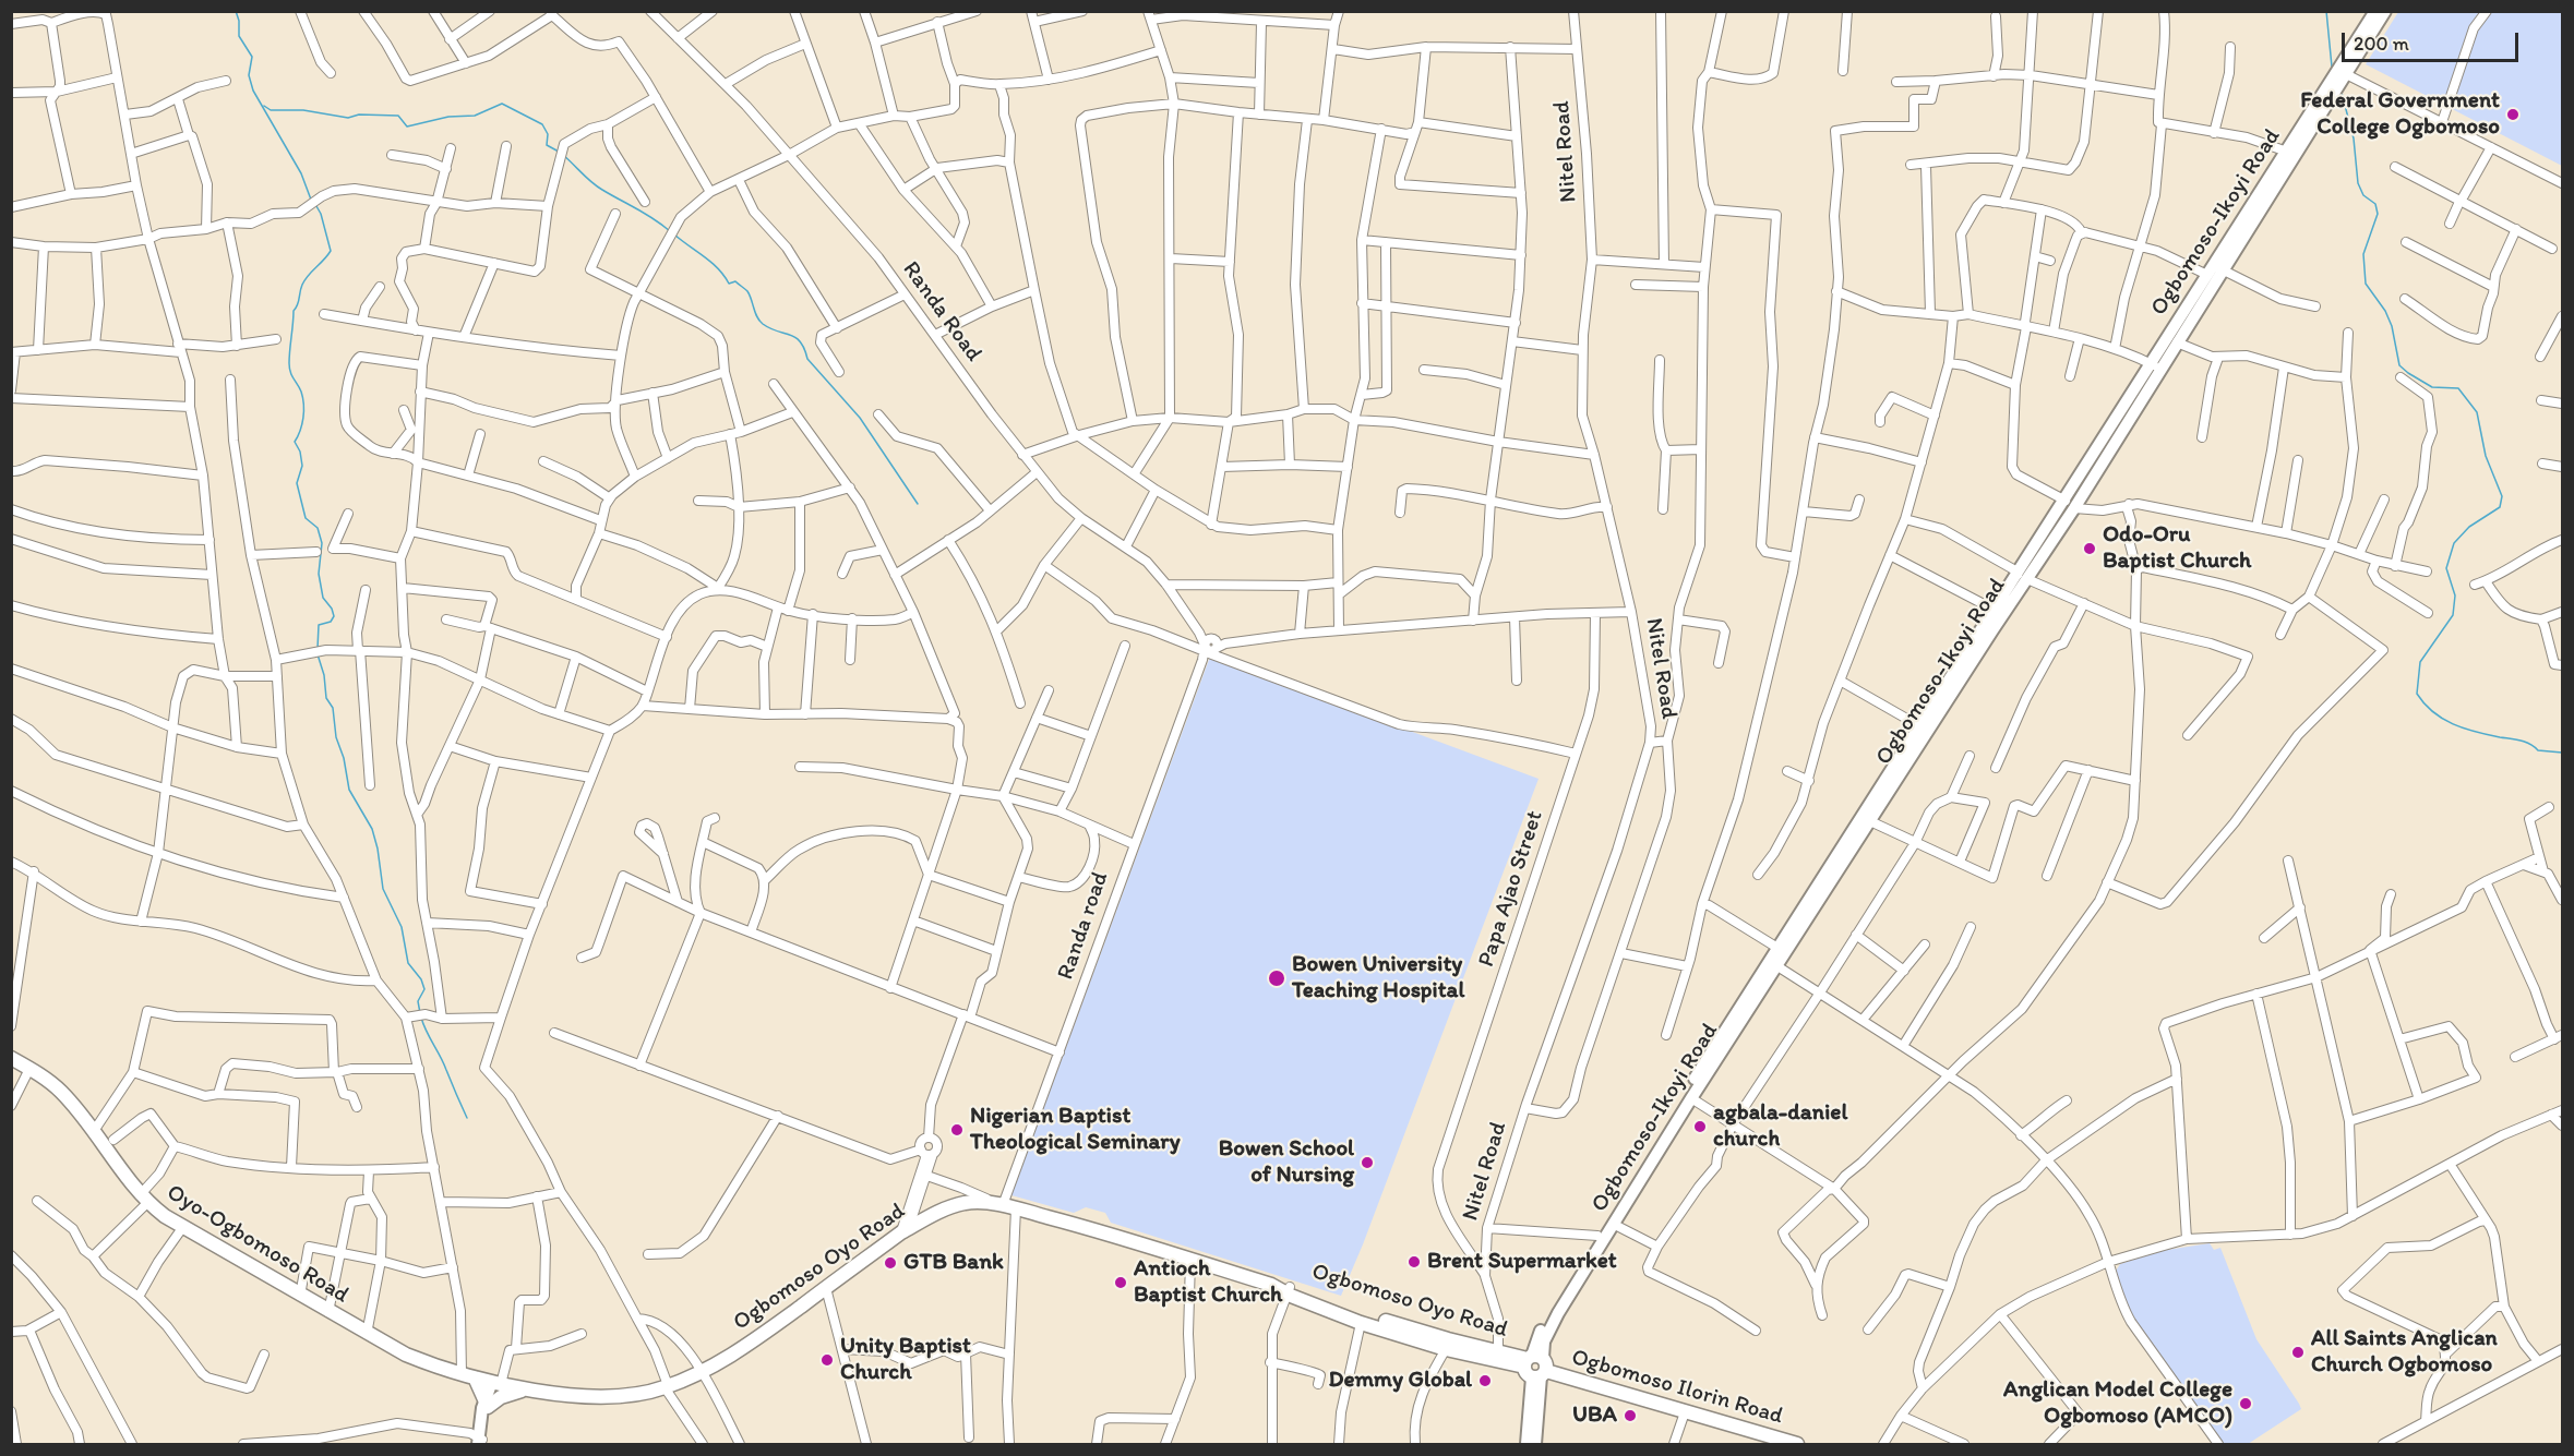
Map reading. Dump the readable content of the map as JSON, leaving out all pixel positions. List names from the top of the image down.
{
  "streets": {
    "highway": ["Oyo-Ogbomoso Road", "Ogbomoso Oyo Road", "Ogbomoso Ilorin Road"],
    "main road": ["Ogbomoso-Ikoyi Road"],
    "street": [
      "Nitel Road",
      "Randa Road",
      "Papa Ajao Street",
      "Randa road"
    ]
  },
  "crossings": [
    ["Nitel Road", "Papa Ajao Street"],
    ["Nitel Road", "Ogbomoso Oyo Road"],
    ["Ogbomoso-Ikoyi Road", "Ogbomoso Oyo Road"],
    ["Ogbomoso-Ikoyi Road", "Ogbomoso Ilorin Road"],
    ["Randa Road", "Randa road"],
    ["Randa road", "Ogbomoso Oyo Road"],
    ["Oyo-Ogbomoso Road", "Ogbomoso Oyo Road"],
    ["Ogbomoso Oyo Road", "Ogbomoso Ilorin Road"]
  ],
  "places": [
    "Federal Government College Ogbomoso",
    "Odo-Oru Baptist Church",
    "Bowen University Teaching Hospital",
    "agbala-daniel church",
    "Nigerian Baptist Theological Seminary",
    "Bowen School of Nursing",
    "Brent Supermarket",
    "GTB Bank",
    "Antioch Baptist Church",
    "All Saints Anglican Church Ogbomoso",
    "Unity Baptist Church",
    "Demmy Global",
    "Anglican Model College Ogbomoso (AMCO)",
    "UBA"
  ],
  "scale_bar": "200 m"
}
